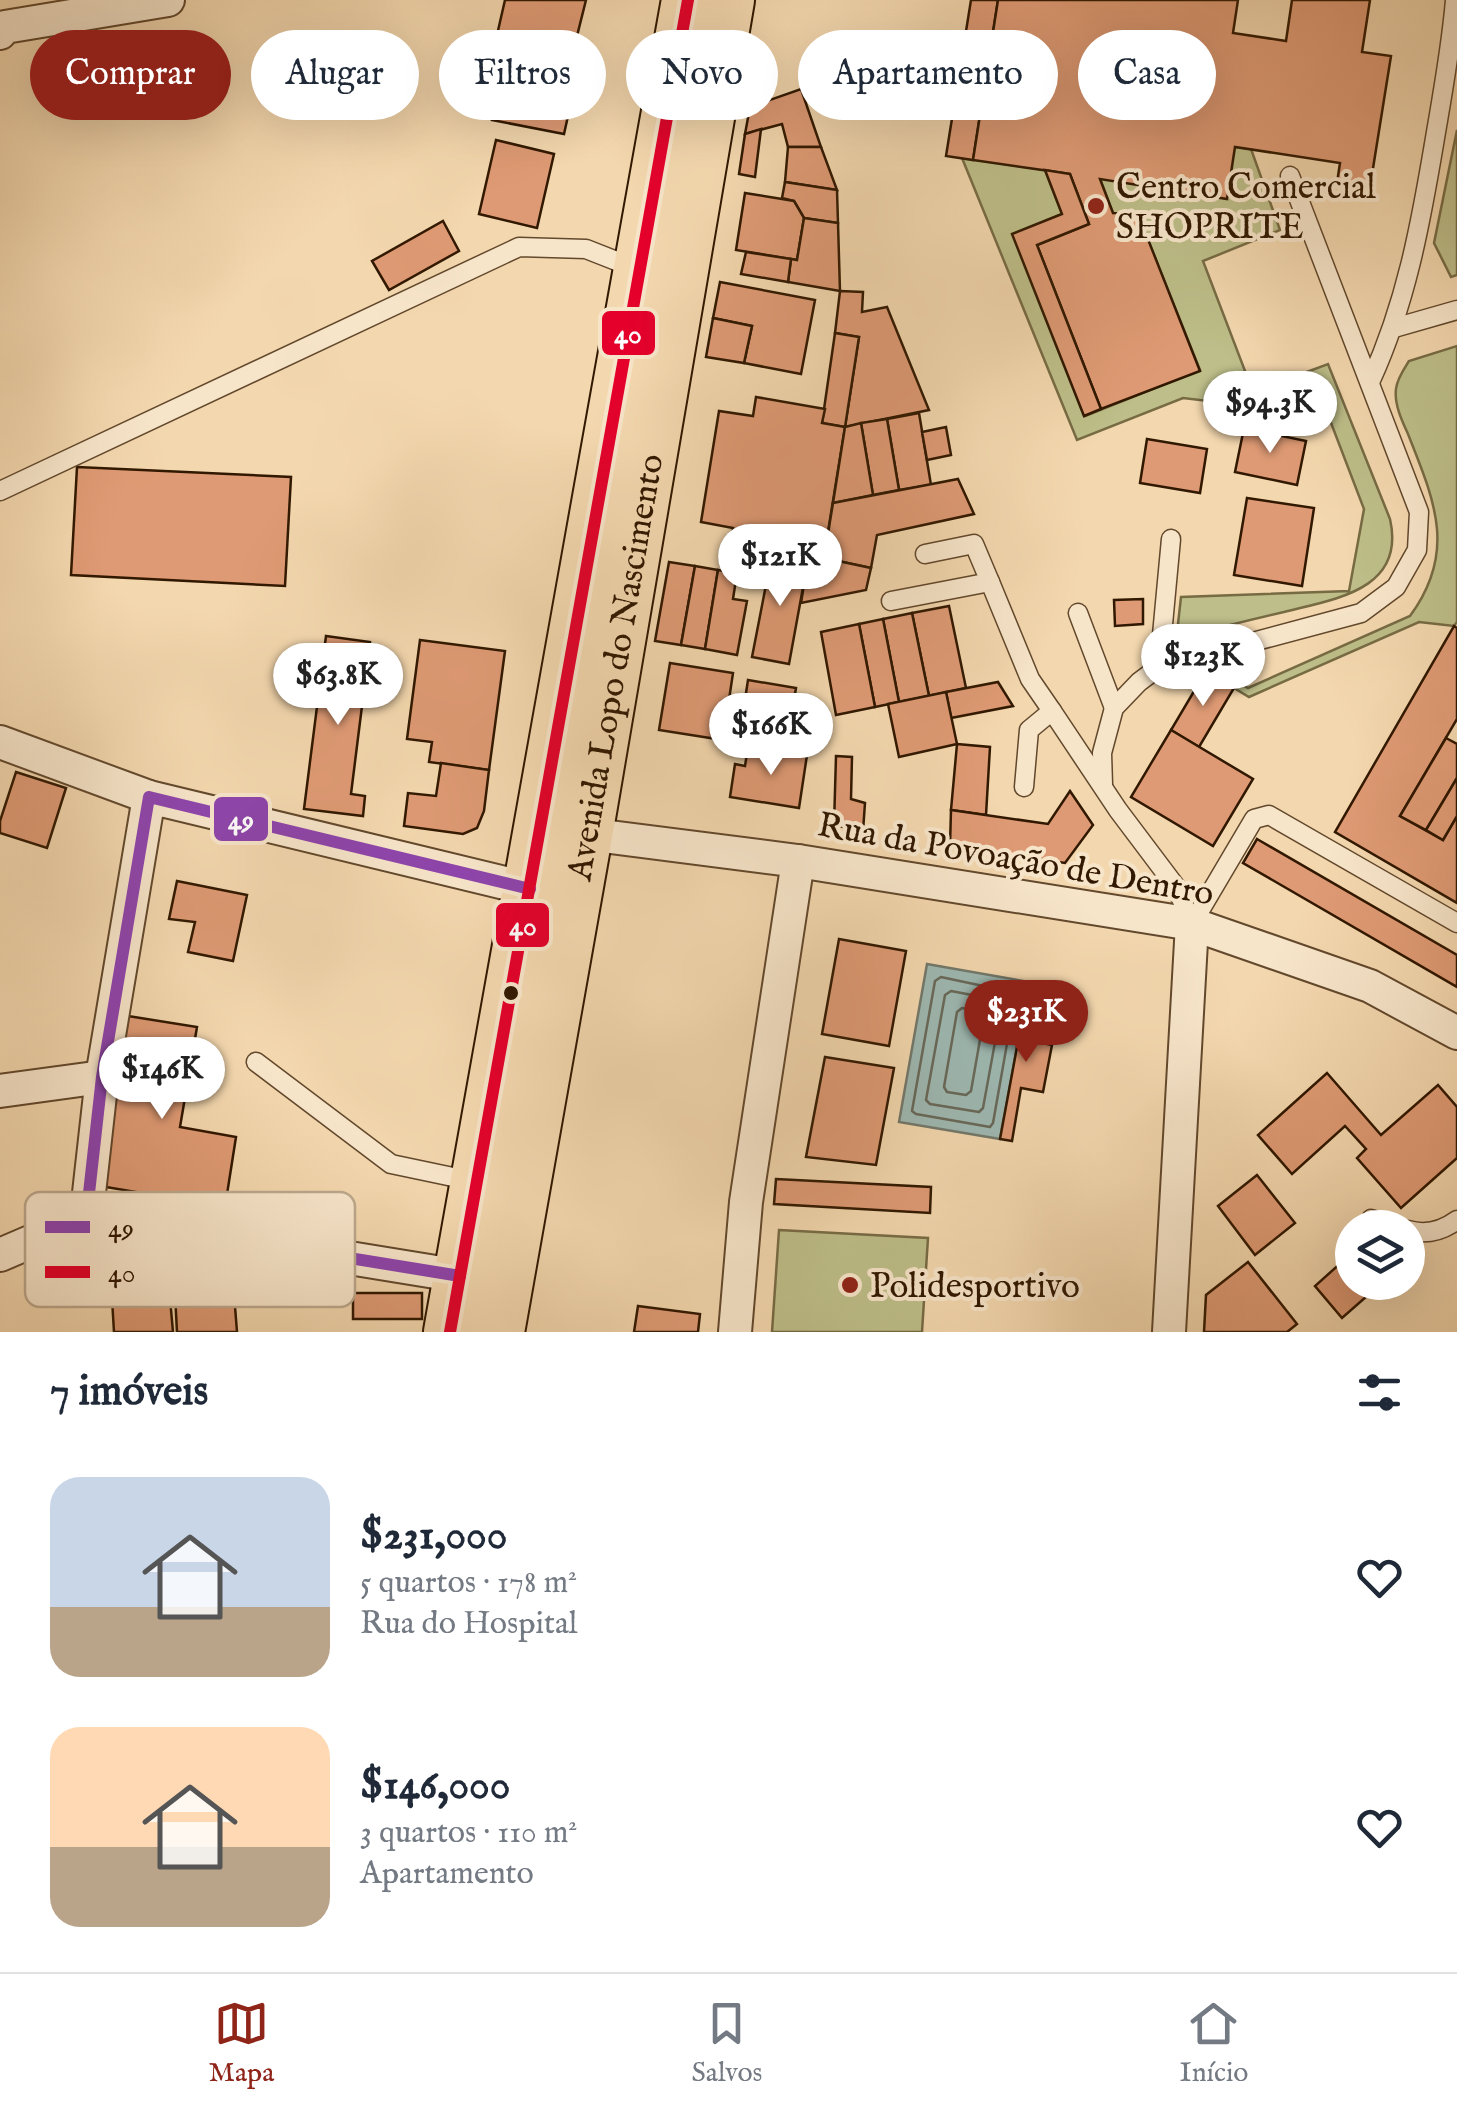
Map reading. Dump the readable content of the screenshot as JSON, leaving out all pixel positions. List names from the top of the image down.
{
  "streets": {
    "main road": ["Avenida Lopo do Nascimento"],
    "street": ["Rua da Povoação de Dentro"]
  },
  "crossings": [
    ["Avenida Lopo do Nascimento", "Rua da Povoação de Dentro"]
  ],
  "places": ["Centro Comercial SHOPRITE", "Polidesportivo"],
  "lines": ["transit line 40", "transit line 49"],
  "legend": ["49", "40"],
  "page": {
    "chip": [
      "Comprar",
      "Alugar",
      "Filtros",
      "Novo",
      "Apartamento",
      "Casa"
    ],
    "price": [
      "$94.3K",
      "$121K",
      "$123K",
      "$63.8K",
      "$166K",
      "$231K",
      "$146K"
    ],
    "heading": "7 imóveis",
    "list": [
      {
        "name": "$231,000",
        "note": "5 quartos · 178 m² · Rua do Hospital"
      },
      {
        "name": "$146,000",
        "note": "3 quartos · 110 m² · Apartamento"
      }
    ],
    "tabs": ["Mapa", "Salvos", "Início"]
  }
}
